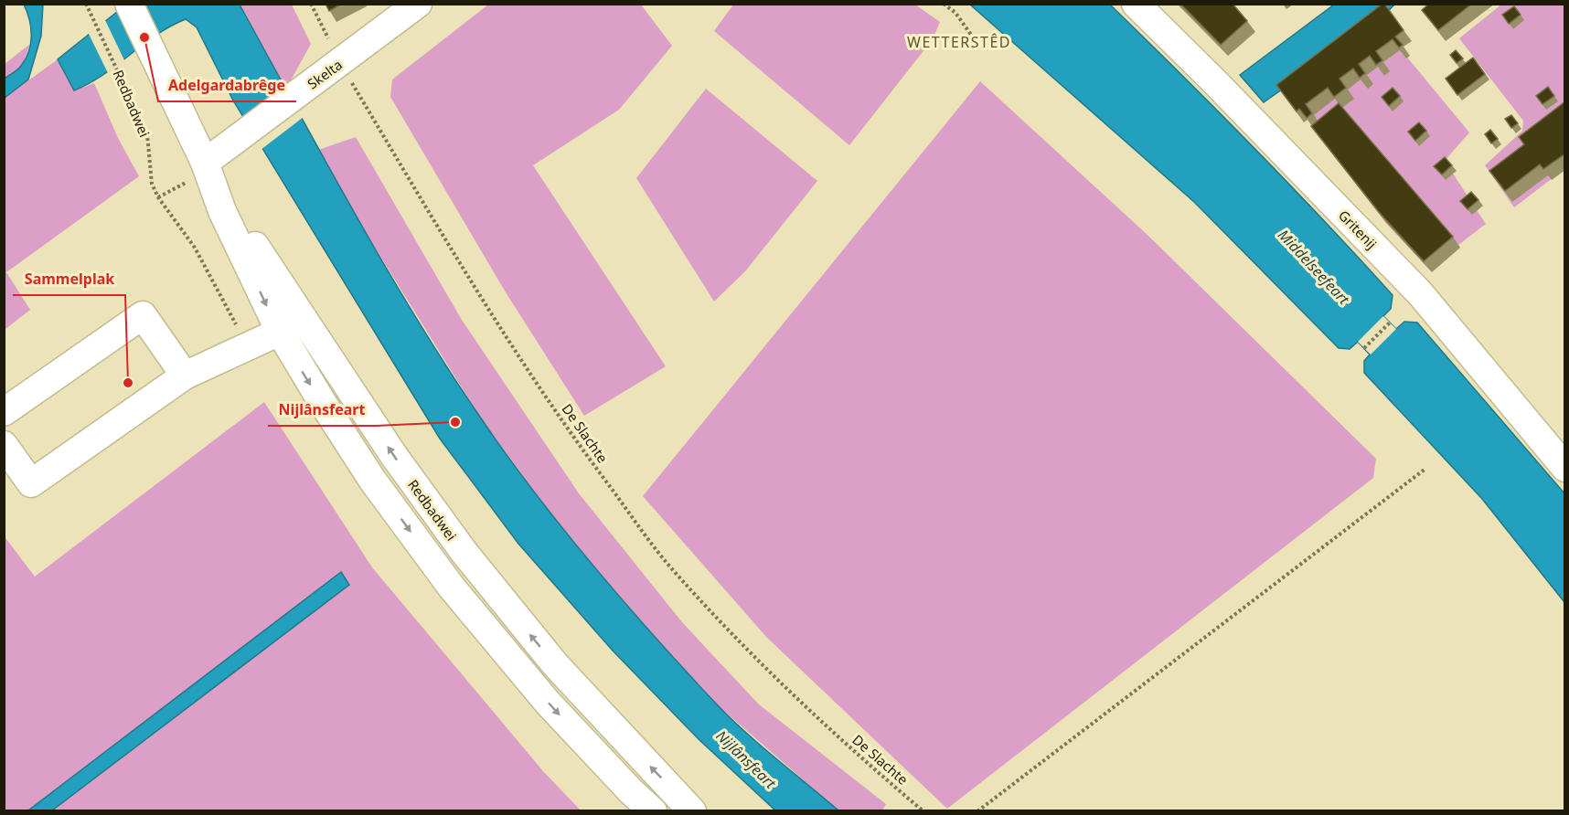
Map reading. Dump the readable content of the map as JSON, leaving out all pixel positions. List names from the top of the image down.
{
  "streets": {
    "street": ["Skelta", "Redbadwei", "Gritenij"],
    "path": ["De Slachte"]
  },
  "crossings": [
    ["Skelta", "Redbadwei"],
    ["Skelta", "De Slachte"]
  ],
  "districts": ["WETTERSTÊD"],
  "water": ["Middelseefeart", "Nijlânsfeart"],
  "places": ["Adelgardabrêge", "Sammelplak", "Nijlânsfeart"]
}
